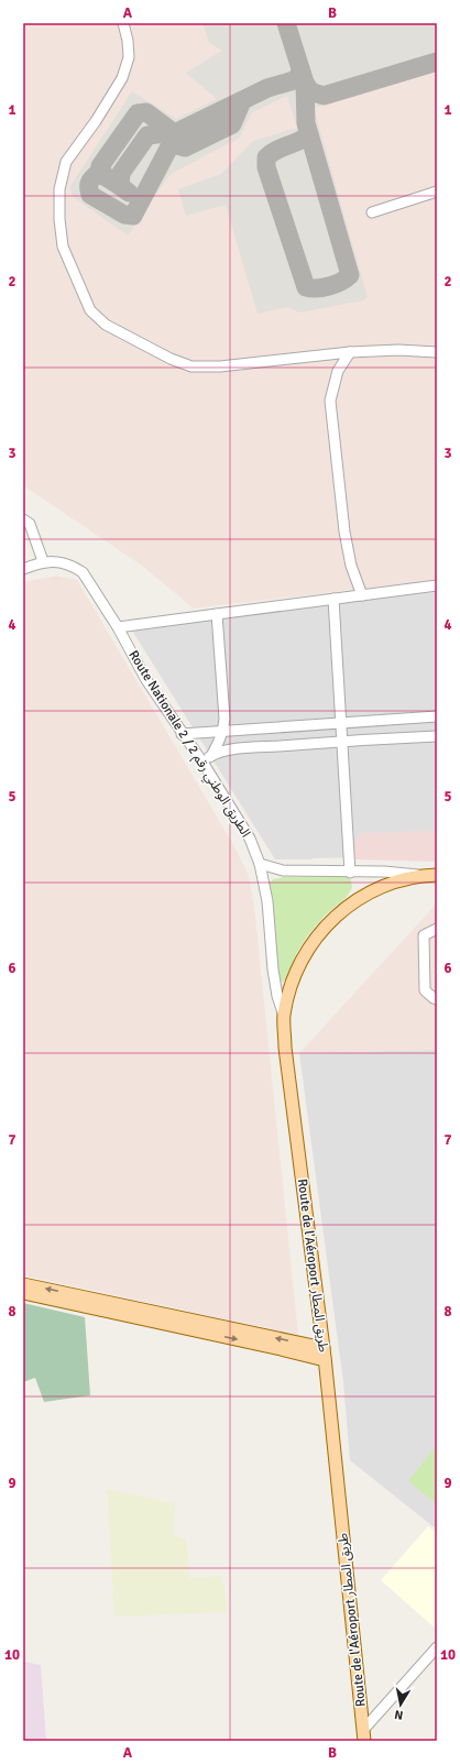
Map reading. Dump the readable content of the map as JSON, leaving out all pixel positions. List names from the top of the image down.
{
  "streets": {
    "main road": ["Route de l'Aéroport طريق المطار"],
    "street": ["Route Nationale 2 / الطريق الوطني رقم 2"]
  },
  "crossings": [
    ["Route Nationale 2 / الطريق الوطني رقم 2", "Route de l'Aéroport طريق المطار"]
  ],
  "north": "bottom",
  "grid": {
    "columns": ["A", "B"],
    "rows": [
      "1",
      "2",
      "3",
      "4",
      "5",
      "6",
      "7",
      "8",
      "9",
      "10"
    ]
  }
}
